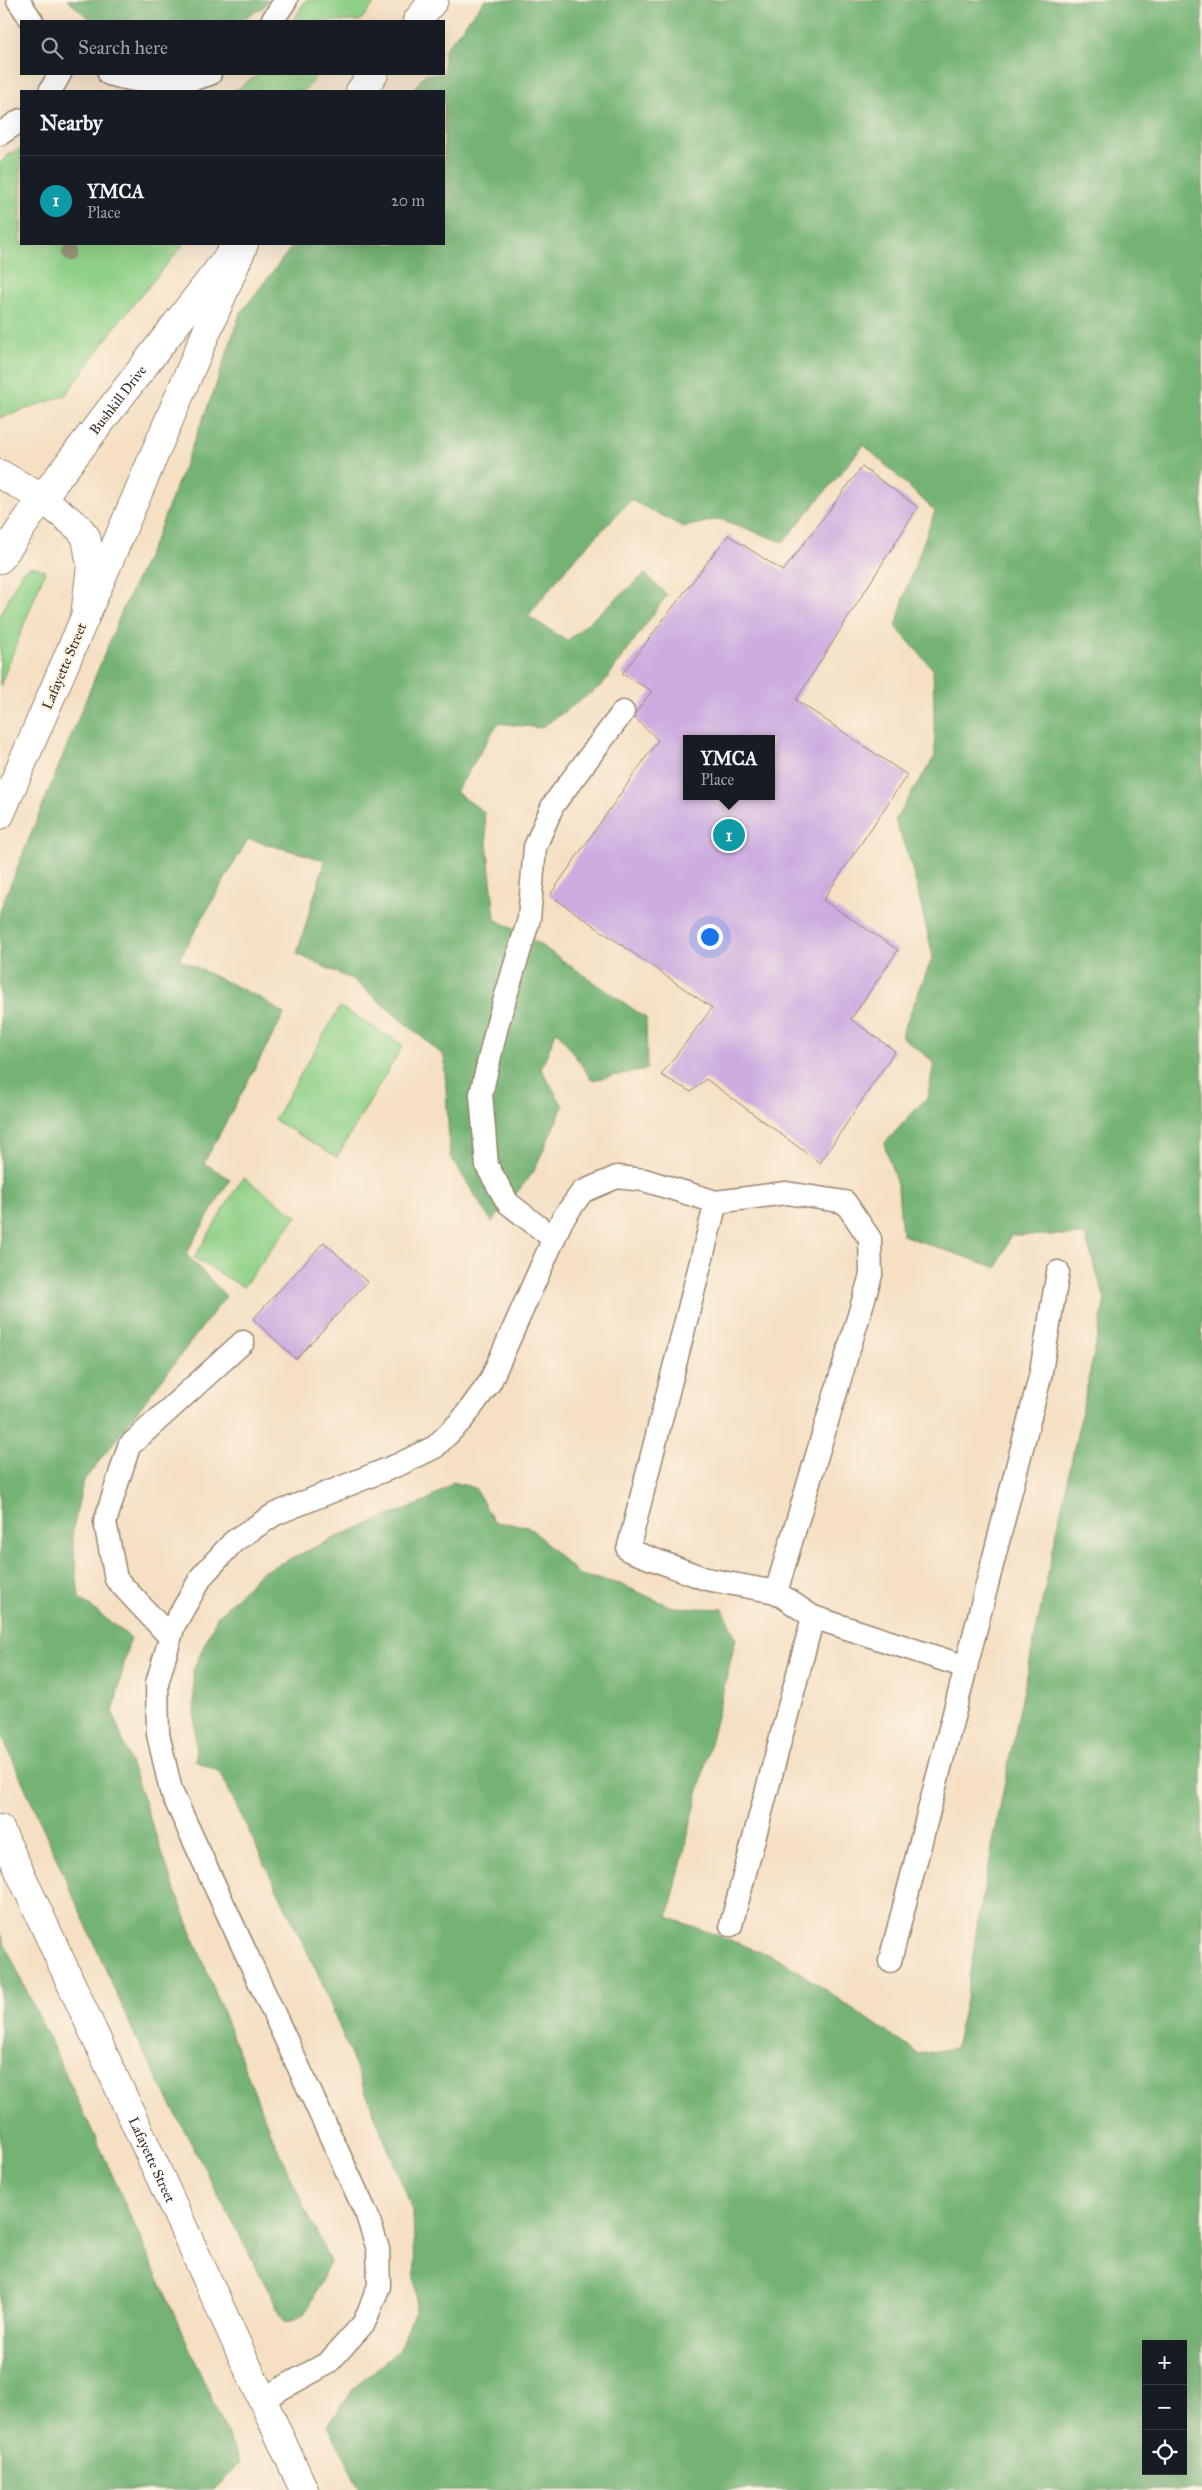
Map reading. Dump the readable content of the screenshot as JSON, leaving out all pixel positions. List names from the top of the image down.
{
  "streets": {
    "main road": ["Bushkill Drive", "Lafayette Street"]
  },
  "crossings": [
    ["Bushkill Drive", "Lafayette Street"]
  ],
  "page": {
    "search": "Search here",
    "heading": "Nearby",
    "list": [
      {
        "mark": "1",
        "name": "YMCA",
        "note": "Place",
        "value": "20 m"
      }
    ],
    "popup": ["YMCA", "Place"],
    "pins": "1",
    "map_buttons": ["+", "−"]
  }
}
